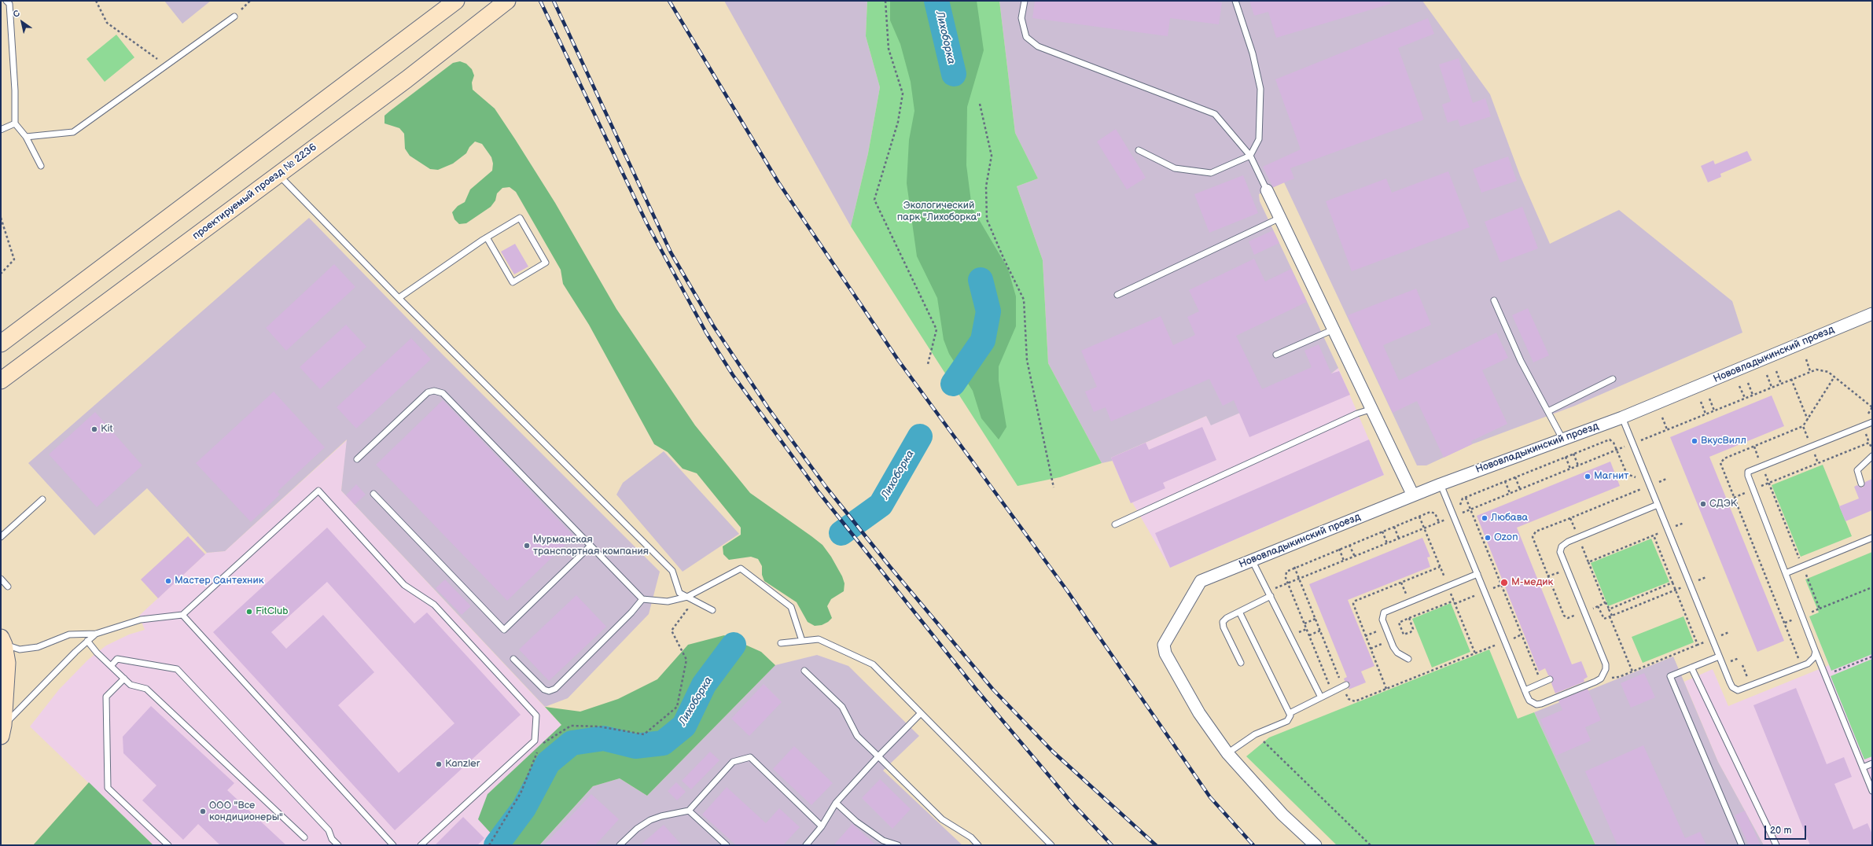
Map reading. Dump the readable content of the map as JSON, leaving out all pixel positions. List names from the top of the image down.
{
  "streets": {
    "main road": ["проектируемый проезд № 2236"],
    "street": ["Нововладыкинский проезд"]
  },
  "water": ["Лихоборка"],
  "parks": ["Экологический парк \"Лихоборка\""],
  "places": [
    "Kit",
    "ВкусВилл",
    "Магнит",
    "СДЭК",
    "Любава",
    "Ozon",
    "Мурманская транспортная компания",
    "Мастер Сантехник",
    "М-медик",
    "FitClub",
    "Kanzler",
    "ООО \"Все кондиционеры\""
  ],
  "scale_bar": "20 m",
  "north": "top left"
}
